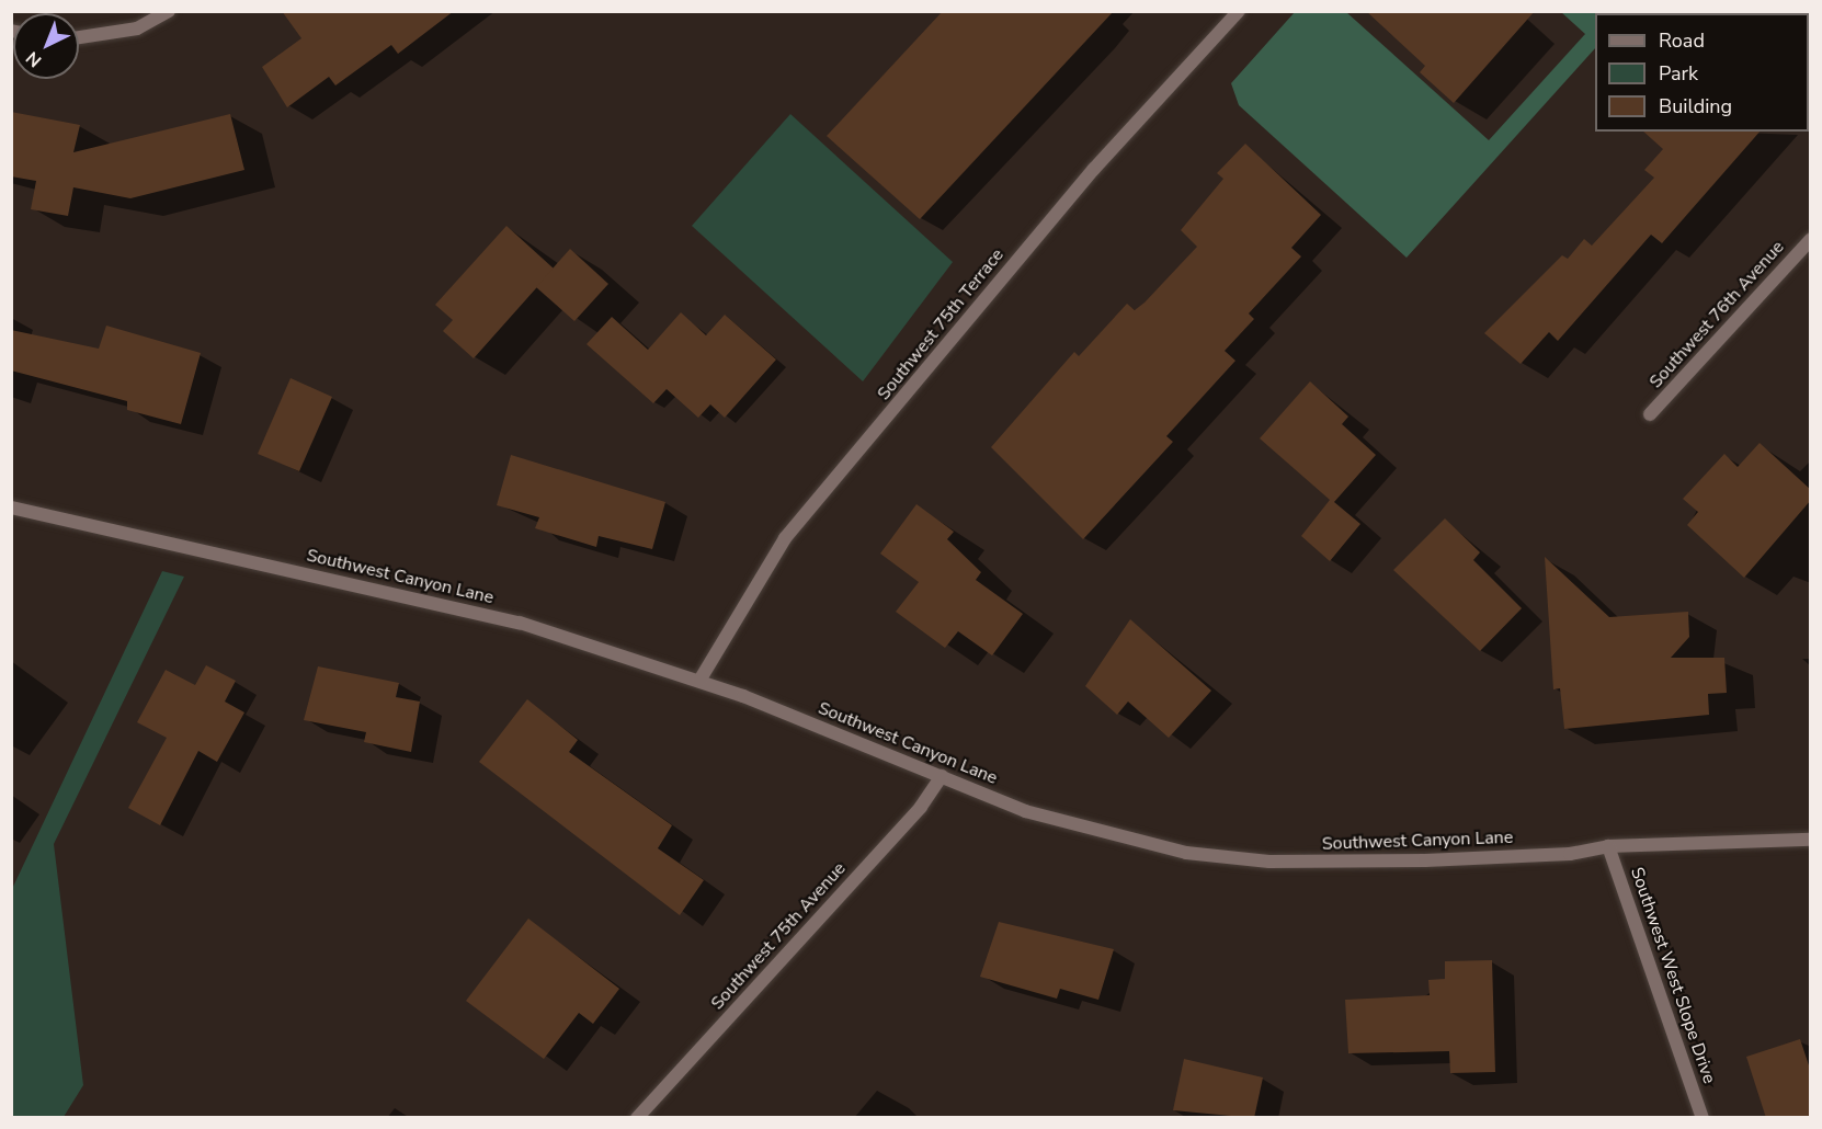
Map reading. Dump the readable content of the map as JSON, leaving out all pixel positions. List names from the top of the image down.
{
  "streets": {
    "street": [
      "Southwest 76th Avenue",
      "Southwest 75th Terrace",
      "Southwest Canyon Lane",
      "Southwest 75th Avenue",
      "Southwest West Slope Drive"
    ]
  },
  "crossings": [
    ["Southwest 75th Terrace", "Southwest Canyon Lane"],
    ["Southwest Canyon Lane", "Southwest 75th Avenue"],
    ["Southwest Canyon Lane", "Southwest West Slope Drive"]
  ],
  "legend": ["Road", "Park", "Building"],
  "north": "bottom left"
}
